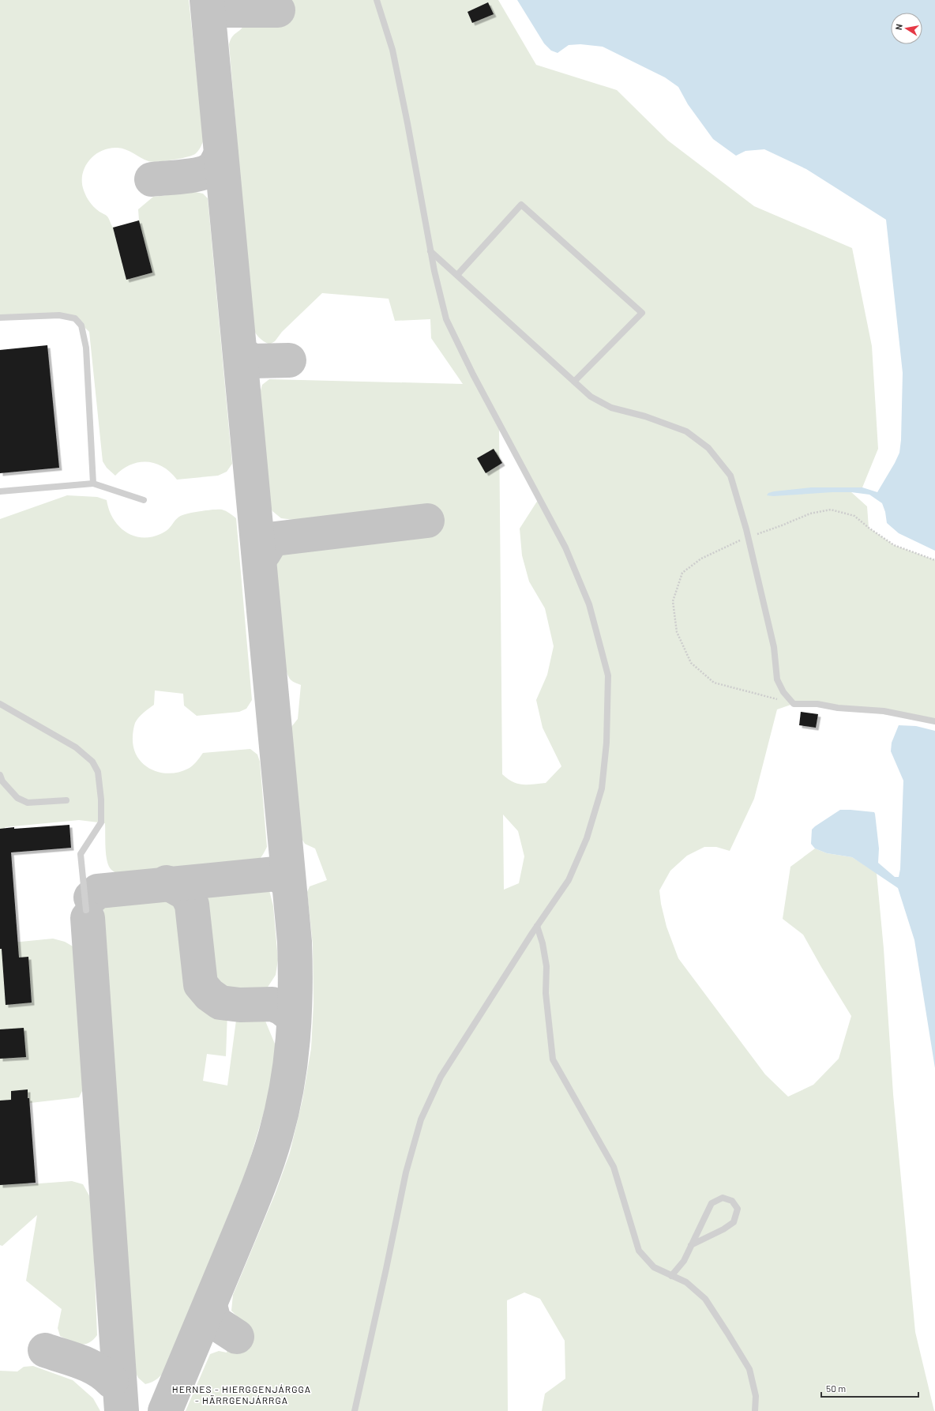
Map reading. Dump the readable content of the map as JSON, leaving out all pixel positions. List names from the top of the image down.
{
  "districts": ["HERNES - HIERGGENJÁRGGA - HÄRRGENJÁRRGA"],
  "scale_bar": "50 m",
  "north": "left"
}
